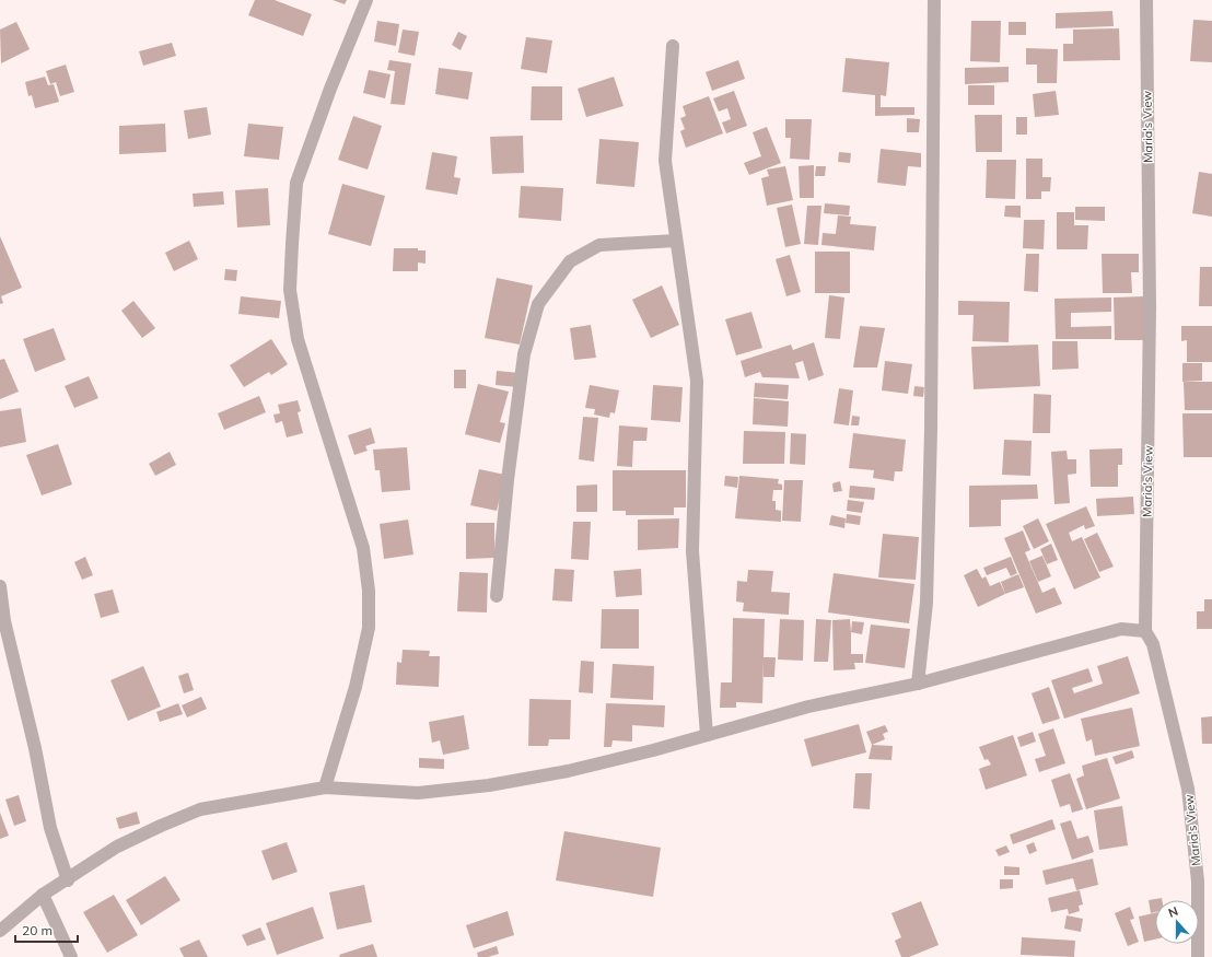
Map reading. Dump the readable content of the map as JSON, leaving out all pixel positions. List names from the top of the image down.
{
  "streets": {
    "street": ["Maria's View"]
  },
  "scale_bar": "20 m",
  "north": "top"
}
